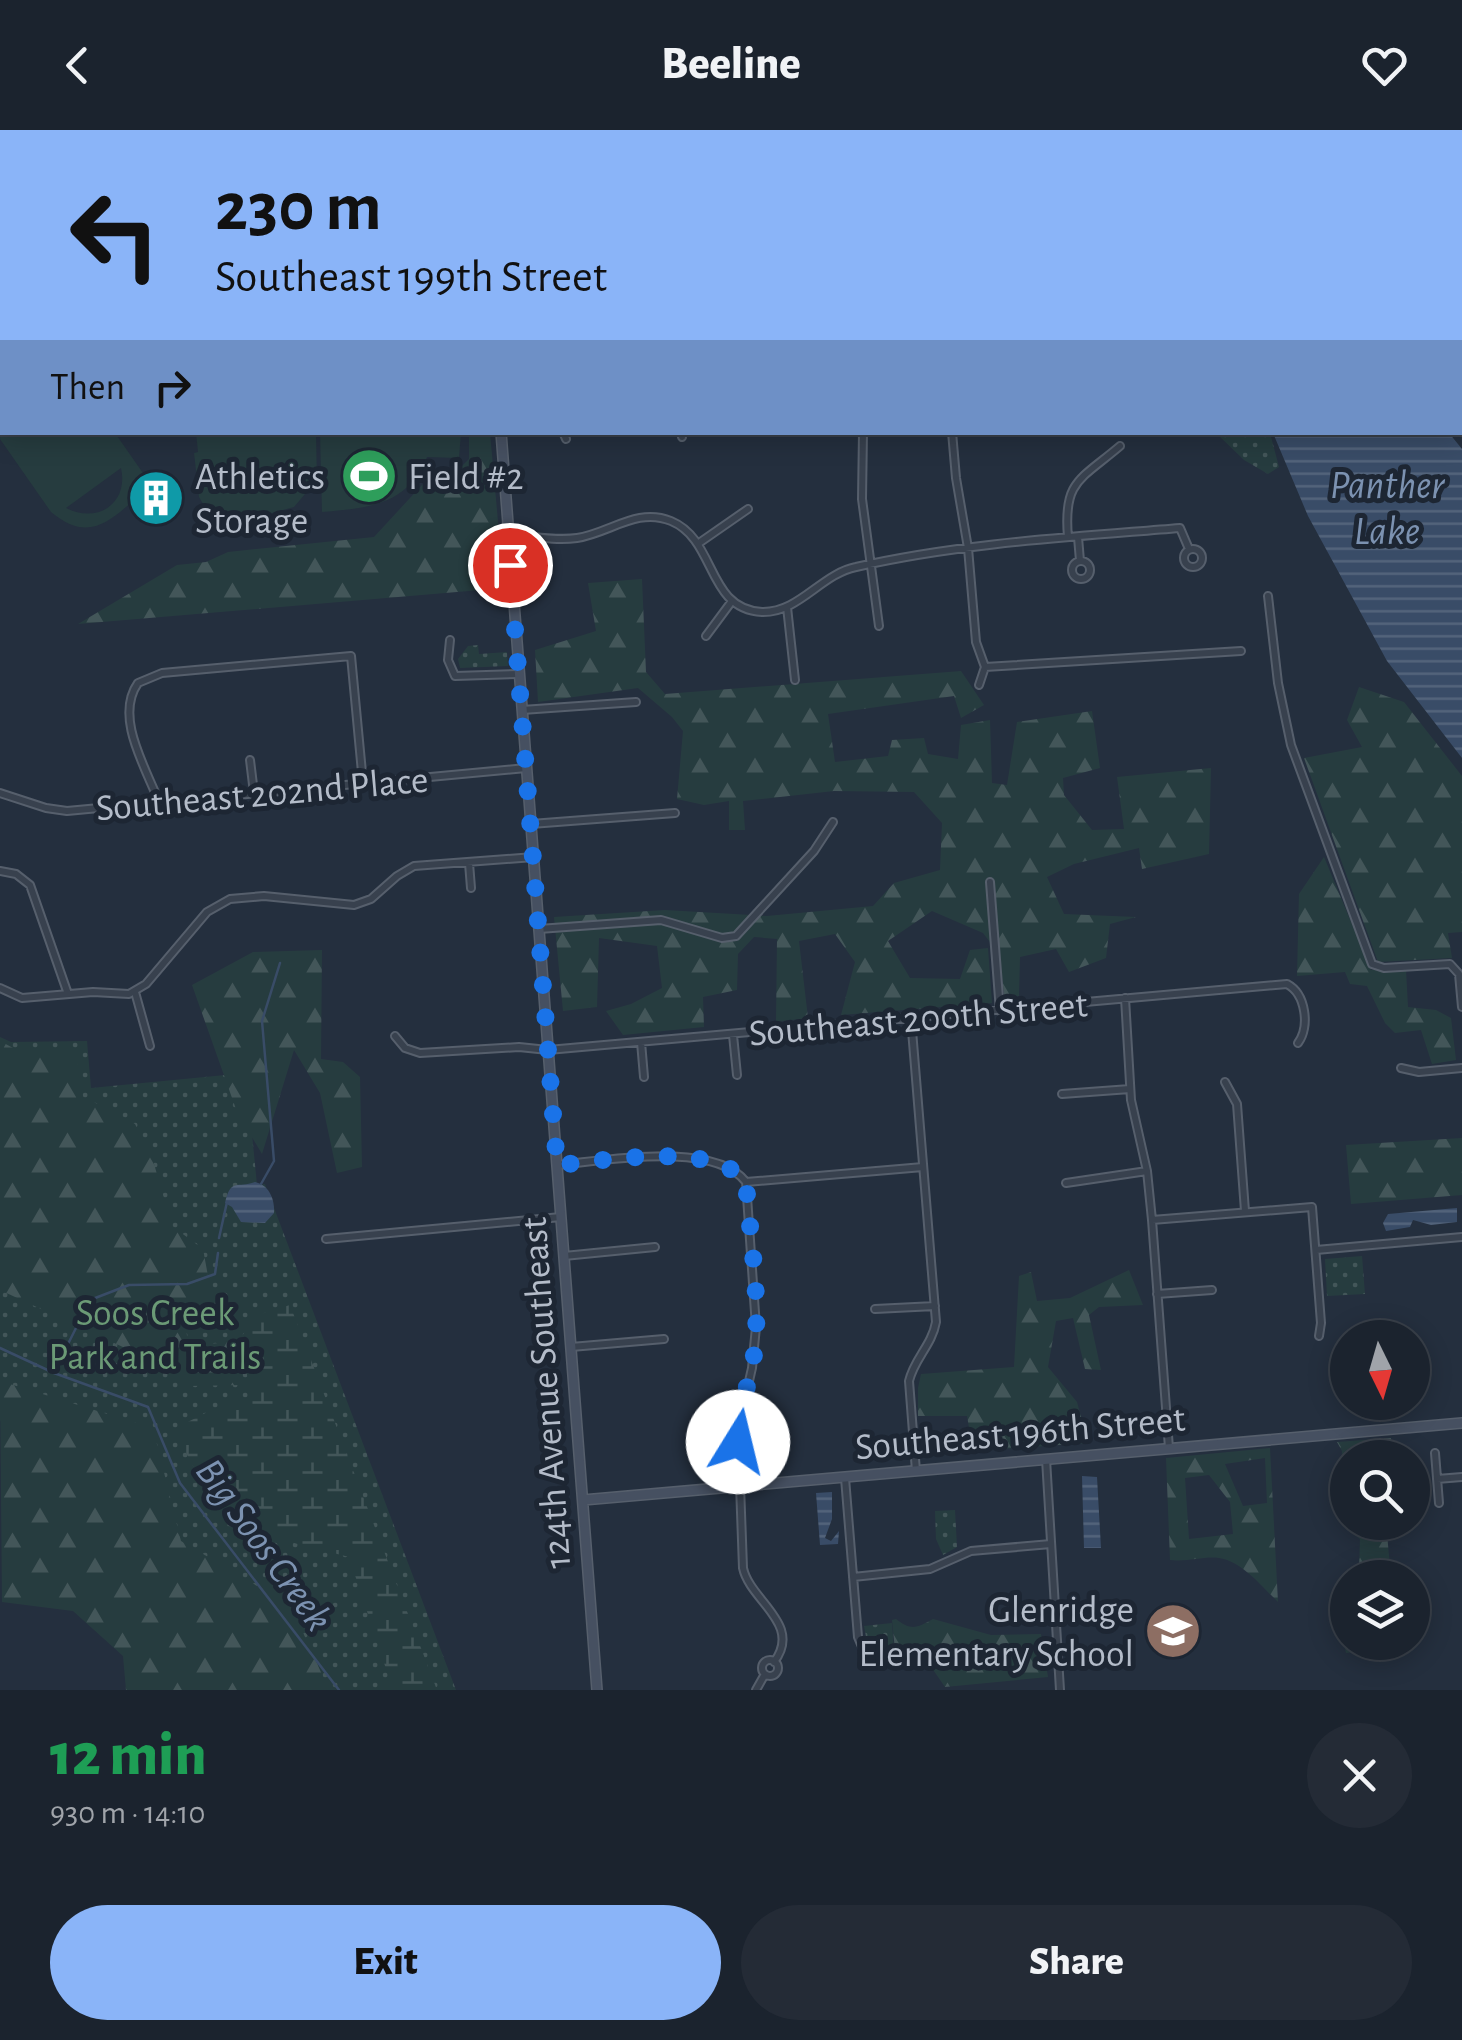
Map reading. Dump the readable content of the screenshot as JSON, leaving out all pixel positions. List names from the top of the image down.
{
  "streets": {
    "street": [
      "Southeast 202nd Place",
      "Southeast 200th Street",
      "124th Avenue Southeast",
      "Southeast 196th Street"
    ]
  },
  "crossings": [
    ["Southeast 202nd Place", "124th Avenue Southeast"],
    ["Southeast 200th Street", "124th Avenue Southeast"],
    ["124th Avenue Southeast", "Southeast 196th Street"]
  ],
  "water": ["Panther Lake", "Big Soos Creek"],
  "parks": ["Soos Creek Park and Trails"],
  "places": {
    "sports": ["Field #2"],
    "building": ["Athletics Storage"],
    "school or university": ["Glenridge Elementary School"]
  },
  "north": "bottom",
  "page": {
    "header": "Beeline",
    "turn": ["230 m", "Southeast 199th Street"],
    "then": "Then",
    "heading": ["12 min", "930 m · 14:10"],
    "buttons": ["Exit", "Share"]
  }
}
